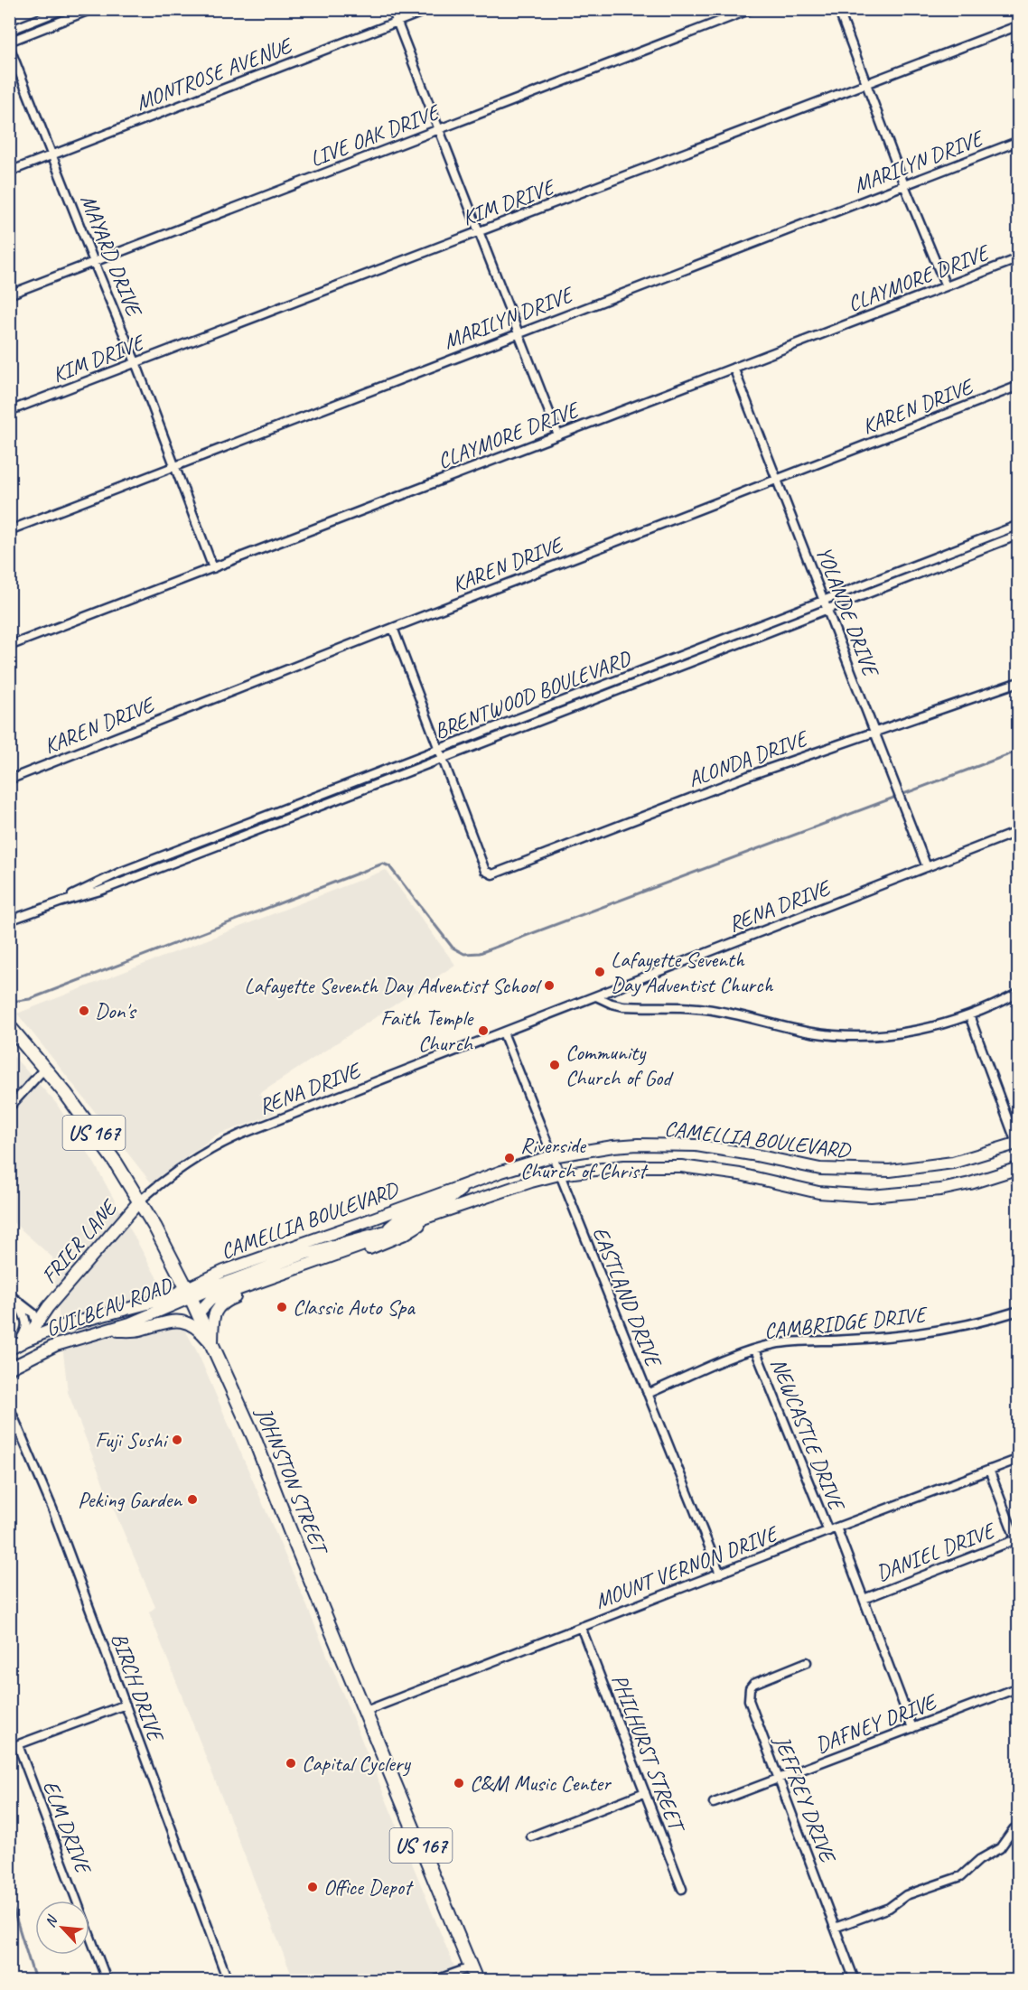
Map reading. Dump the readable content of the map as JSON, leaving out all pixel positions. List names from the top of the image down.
{
  "streets": {
    "main road": [
      "US 167",
      "CAMELLIA BOULEVARD",
      "FRIER LANE",
      "GUILBEAU ROAD",
      "JOHNSTON STREET"
    ],
    "street": [
      "MONTROSE AVENUE",
      "LIVE OAK DRIVE",
      "MARILYN DRIVE",
      "KIM DRIVE",
      "MAYARD DRIVE",
      "CLAYMORE DRIVE",
      "KAREN DRIVE",
      "YOLANDE DRIVE",
      "BRENTWOOD BOULEVARD",
      "ALONDA DRIVE",
      "RENA DRIVE",
      "EASTLAND DRIVE",
      "CAMBRIDGE DRIVE",
      "NEWCASTLE DRIVE",
      "DANIEL DRIVE",
      "MOUNT VERNON DRIVE",
      "BIRCH DRIVE",
      "DAFNEY DRIVE",
      "PHILHURST STREET",
      "JEFFREY DRIVE",
      "ELM DRIVE"
    ]
  },
  "crossings": [
    ["MONTROSE AVENUE", "MAYARD DRIVE"],
    ["LIVE OAK DRIVE", "MAYARD DRIVE"],
    ["MARILYN DRIVE", "MAYARD DRIVE"],
    ["KIM DRIVE", "MAYARD DRIVE"],
    ["MAYARD DRIVE", "CLAYMORE DRIVE"],
    ["CLAYMORE DRIVE", "YOLANDE DRIVE"],
    ["KAREN DRIVE", "YOLANDE DRIVE"],
    ["YOLANDE DRIVE", "BRENTWOOD BOULEVARD"],
    ["YOLANDE DRIVE", "ALONDA DRIVE"],
    ["YOLANDE DRIVE", "RENA DRIVE"],
    ["BRENTWOOD BOULEVARD", "ALONDA DRIVE"],
    ["RENA DRIVE", "FRIER LANE"],
    ["RENA DRIVE", "EASTLAND DRIVE"],
    ["RENA DRIVE", "JOHNSTON STREET"],
    ["CAMELLIA BOULEVARD", "EASTLAND DRIVE"],
    ["CAMELLIA BOULEVARD", "GUILBEAU ROAD"],
    ["CAMELLIA BOULEVARD", "JOHNSTON STREET"],
    ["FRIER LANE", "GUILBEAU ROAD"],
    ["FRIER LANE", "JOHNSTON STREET"],
    ["EASTLAND DRIVE", "CAMBRIDGE DRIVE"],
    ["EASTLAND DRIVE", "MOUNT VERNON DRIVE"],
    ["GUILBEAU ROAD", "JOHNSTON STREET"],
    ["CAMBRIDGE DRIVE", "NEWCASTLE DRIVE"],
    ["NEWCASTLE DRIVE", "DANIEL DRIVE"],
    ["NEWCASTLE DRIVE", "MOUNT VERNON DRIVE"],
    ["NEWCASTLE DRIVE", "DAFNEY DRIVE"],
    ["JOHNSTON STREET", "MOUNT VERNON DRIVE"],
    ["MOUNT VERNON DRIVE", "PHILHURST STREET"],
    ["DAFNEY DRIVE", "JEFFREY DRIVE"]
  ],
  "places": [
    "Lafayette Seventh Day Adventist Church",
    "Lafayette Seventh Day Adventist School",
    "Don's",
    "Faith Temple Church",
    "Community Church of God",
    "Riverside Church of Christ",
    "Classic Auto Spa",
    "Fuji Sushi",
    "Peking Garden",
    "Capital Cyclery",
    "C&M Music Center",
    "Office Depot"
  ],
  "north": "top left"
}
